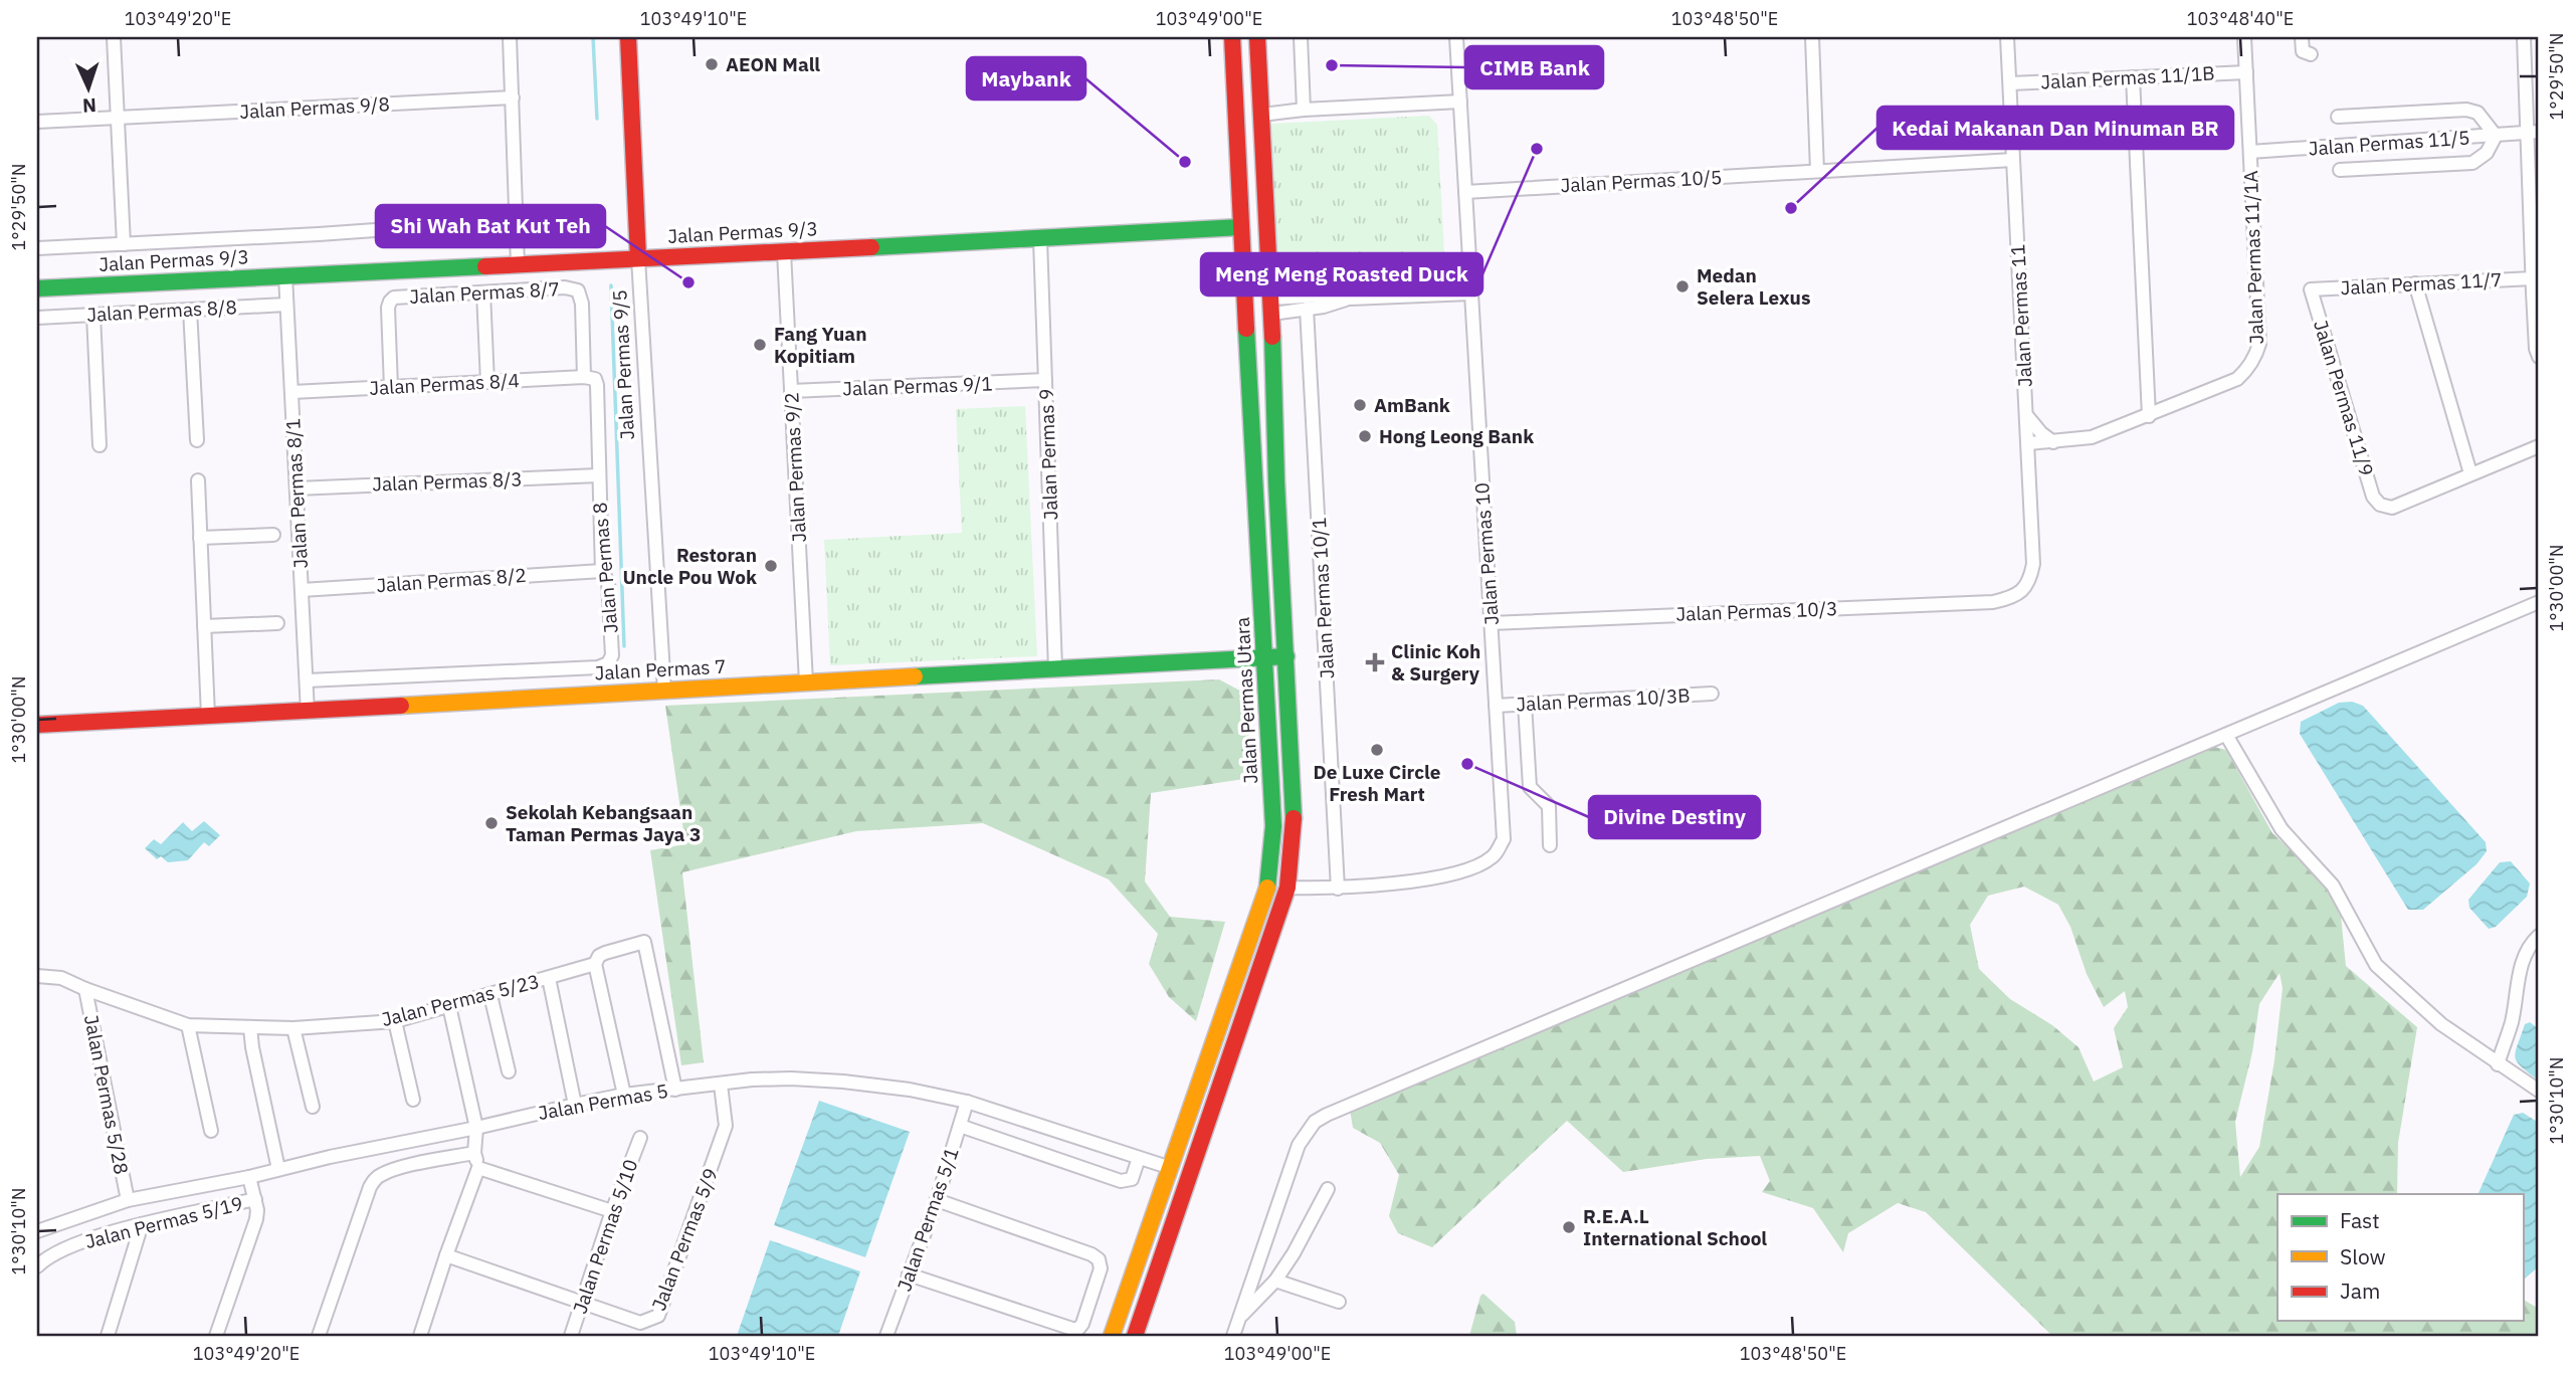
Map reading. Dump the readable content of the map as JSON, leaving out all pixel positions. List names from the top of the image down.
{
  "streets": {
    "street": [
      "Jalan Permas 11/1B",
      "Jalan Permas 9/8",
      "Jalan Permas 11/5",
      "Jalan Permas 10/5",
      "Jalan Permas 9/3",
      "Jalan Permas 11/1A",
      "Jalan Permas 11/7",
      "Jalan Permas 8/7",
      "Jalan Permas 8/8",
      "Jalan Permas 11",
      "Jalan Permas 9/5",
      "Jalan Permas 8/4",
      "Jalan Permas 9/1",
      "Jalan Permas 11/9",
      "Jalan Permas 9",
      "Jalan Permas 9/2",
      "Jalan Permas 8/3",
      "Jalan Permas 8/1",
      "Jalan Permas 10",
      "Jalan Permas 8",
      "Jalan Permas 8/2",
      "Jalan Permas 10/1",
      "Jalan Permas 10/3",
      "Jalan Permas 7",
      "Jalan Permas 10/3B",
      "Jalan Permas Utara",
      "Jalan Permas 5/23",
      "Jalan Permas 5/28",
      "Jalan Permas 5",
      "Jalan Permas 5/1",
      "Jalan Permas 5/19",
      "Jalan Permas 5/10",
      "Jalan Permas 5/9"
    ]
  },
  "crossings": [
    ["Jalan Permas 11/1B", "Jalan Permas 11/1A"],
    ["Jalan Permas 11/1B", "Jalan Permas 11"],
    ["Jalan Permas 11/5", "Jalan Permas 11/1A"],
    ["Jalan Permas 10/5", "Jalan Permas 11"],
    ["Jalan Permas 10/5", "Jalan Permas 10"],
    ["Jalan Permas 9/3", "Jalan Permas 9/5"],
    ["Jalan Permas 9/3", "Jalan Permas 9"],
    ["Jalan Permas 9/3", "Jalan Permas 9/2"],
    ["Jalan Permas 9/3", "Jalan Permas 8/1"],
    ["Jalan Permas 9/3", "Jalan Permas Utara"],
    ["Jalan Permas 11/1A", "Jalan Permas 11"],
    ["Jalan Permas 11/7", "Jalan Permas 11/9"],
    ["Jalan Permas 8/7", "Jalan Permas 8/4"],
    ["Jalan Permas 8/7", "Jalan Permas 8"],
    ["Jalan Permas 8/8", "Jalan Permas 8/1"],
    ["Jalan Permas 11", "Jalan Permas 10/3"],
    ["Jalan Permas 9/5", "Jalan Permas 7"],
    ["Jalan Permas 8/4", "Jalan Permas 8/1"],
    ["Jalan Permas 8/4", "Jalan Permas 8"],
    ["Jalan Permas 9/1", "Jalan Permas 9"],
    ["Jalan Permas 9/1", "Jalan Permas 9/2"],
    ["Jalan Permas 9", "Jalan Permas 7"],
    ["Jalan Permas 9/2", "Jalan Permas 7"],
    ["Jalan Permas 8/3", "Jalan Permas 8/1"],
    ["Jalan Permas 8/3", "Jalan Permas 8"],
    ["Jalan Permas 8/1", "Jalan Permas 8"],
    ["Jalan Permas 8/1", "Jalan Permas 8/2"],
    ["Jalan Permas 8/1", "Jalan Permas 7"],
    ["Jalan Permas 10", "Jalan Permas 10/1"],
    ["Jalan Permas 10", "Jalan Permas 10/3"],
    ["Jalan Permas 10", "Jalan Permas 10/3B"],
    ["Jalan Permas 8", "Jalan Permas 8/2"],
    ["Jalan Permas 7", "Jalan Permas Utara"],
    ["Jalan Permas Utara", "Jalan Permas 5"],
    ["Jalan Permas 5/23", "Jalan Permas 5/28"],
    ["Jalan Permas 5/23", "Jalan Permas 5"],
    ["Jalan Permas 5/28", "Jalan Permas 5"],
    ["Jalan Permas 5", "Jalan Permas 5/1"],
    ["Jalan Permas 5", "Jalan Permas 5/9"],
    ["Jalan Permas 5/10", "Jalan Permas 5/9"]
  ],
  "places": {
    "other": [
      "AEON Mall",
      "CIMB Bank",
      "Meng Meng Roasted Duck",
      "Maybank",
      "Kedai Makanan Dan Minuman BR",
      "Shi Wah Bat Kut Teh",
      "Medan Selera Lexus",
      "Fang Yuan Kopitiam",
      "AmBank",
      "Hong Leong Bank",
      "Restoran Uncle Pou Wok",
      "De Luxe Circle Fresh Mart",
      "Divine Destiny",
      "Sekolah Kebangsaan Taman Permas Jaya 3",
      "R.E.A.L International School"
    ],
    "health": ["Clinic Koh & Surgery"]
  },
  "legend": ["Fast", "Slow", "Jam"],
  "north": "bottom",
  "coordinates": [
    "103°49'20\"E",
    "103°49'10\"E",
    "103°49'00\"E",
    "103°48'50\"E",
    "103°48'40\"E",
    "1°29'50\"N",
    "1°30'00\"N",
    "1°30'10\"N"
  ]
}
